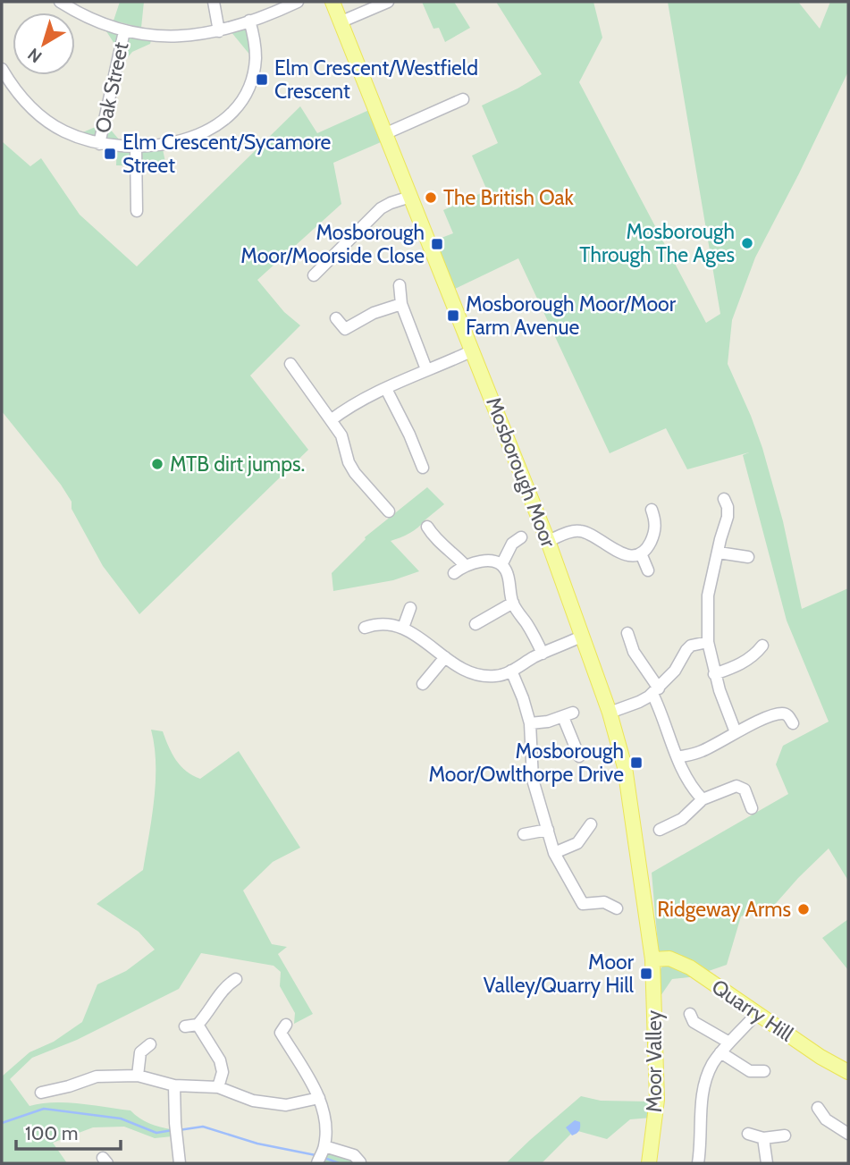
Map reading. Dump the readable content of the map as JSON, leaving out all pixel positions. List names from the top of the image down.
{
  "streets": {
    "main road": ["Mosborough Moor", "Quarry Hill", "Moor Valley"],
    "street": ["Oak Street"]
  },
  "crossings": [
    ["Mosborough Moor", "Quarry Hill"],
    ["Mosborough Moor", "Moor Valley"],
    ["Quarry Hill", "Moor Valley"]
  ],
  "places": {
    "transit": [
      "Elm Crescent/Westfield Crescent",
      "Elm Crescent/Sycamore Street",
      "Mosborough Moor/Moorside Close",
      "Mosborough Moor/Moor Farm Avenue",
      "Mosborough Moor/Owlthorpe Drive",
      "Moor Valley/Quarry Hill"
    ],
    "other": [
      "The British Oak",
      "Mosborough Through The Ages",
      "MTB dirt jumps.",
      "Ridgeway Arms"
    ]
  },
  "scale_bar": "100 m",
  "north": "bottom left"
}
